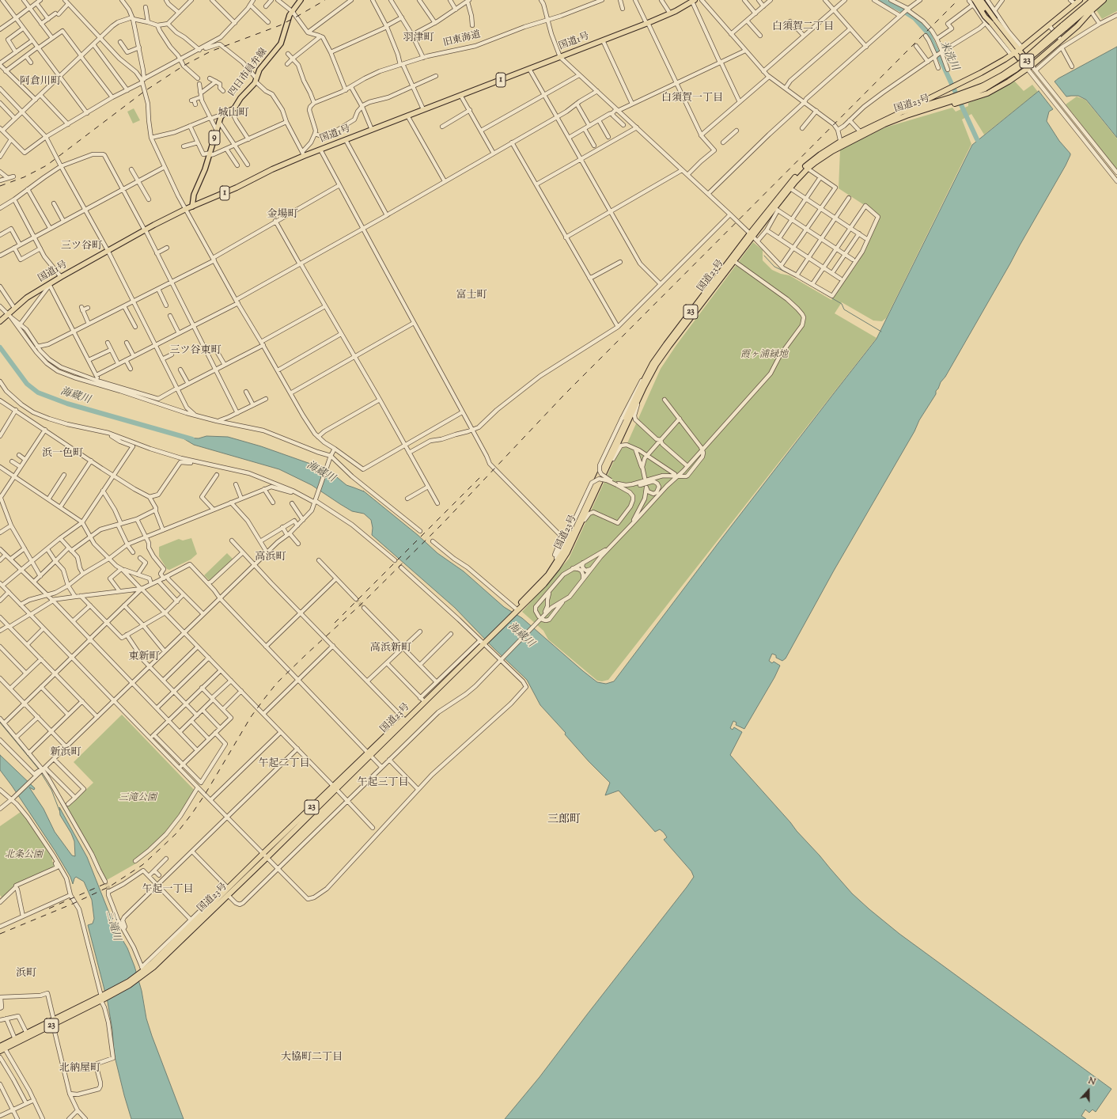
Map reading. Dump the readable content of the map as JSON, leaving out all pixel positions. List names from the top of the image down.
{
  "streets": {
    "highway": [
      "国道1号",
      "23",
      "1",
      "国道23号"
    ],
    "main road": ["四日市員弁線", "9"],
    "street": ["旧東海道"]
  },
  "crossings": [
    ["国道1号", "9"],
    ["四日市員弁線", "9"]
  ],
  "districts": [
    "白須賀二丁目",
    "羽津町",
    "阿倉川町",
    "白須賀一丁目",
    "城山町",
    "金場町",
    "三ツ谷町",
    "富士町",
    "三ツ谷東町",
    "浜一色町",
    "高浜町",
    "高浜新町",
    "東新町",
    "新浜町",
    "午起二丁目",
    "午起三丁目",
    "三郎町",
    "午起一丁目",
    "浜町",
    "大協町二丁目",
    "北納屋町"
  ],
  "water": ["米洗川", "海蔵川", "三滝川"],
  "parks": ["霞ヶ浦緑地", "三滝公園", "北条公園"],
  "north": "top"
}
